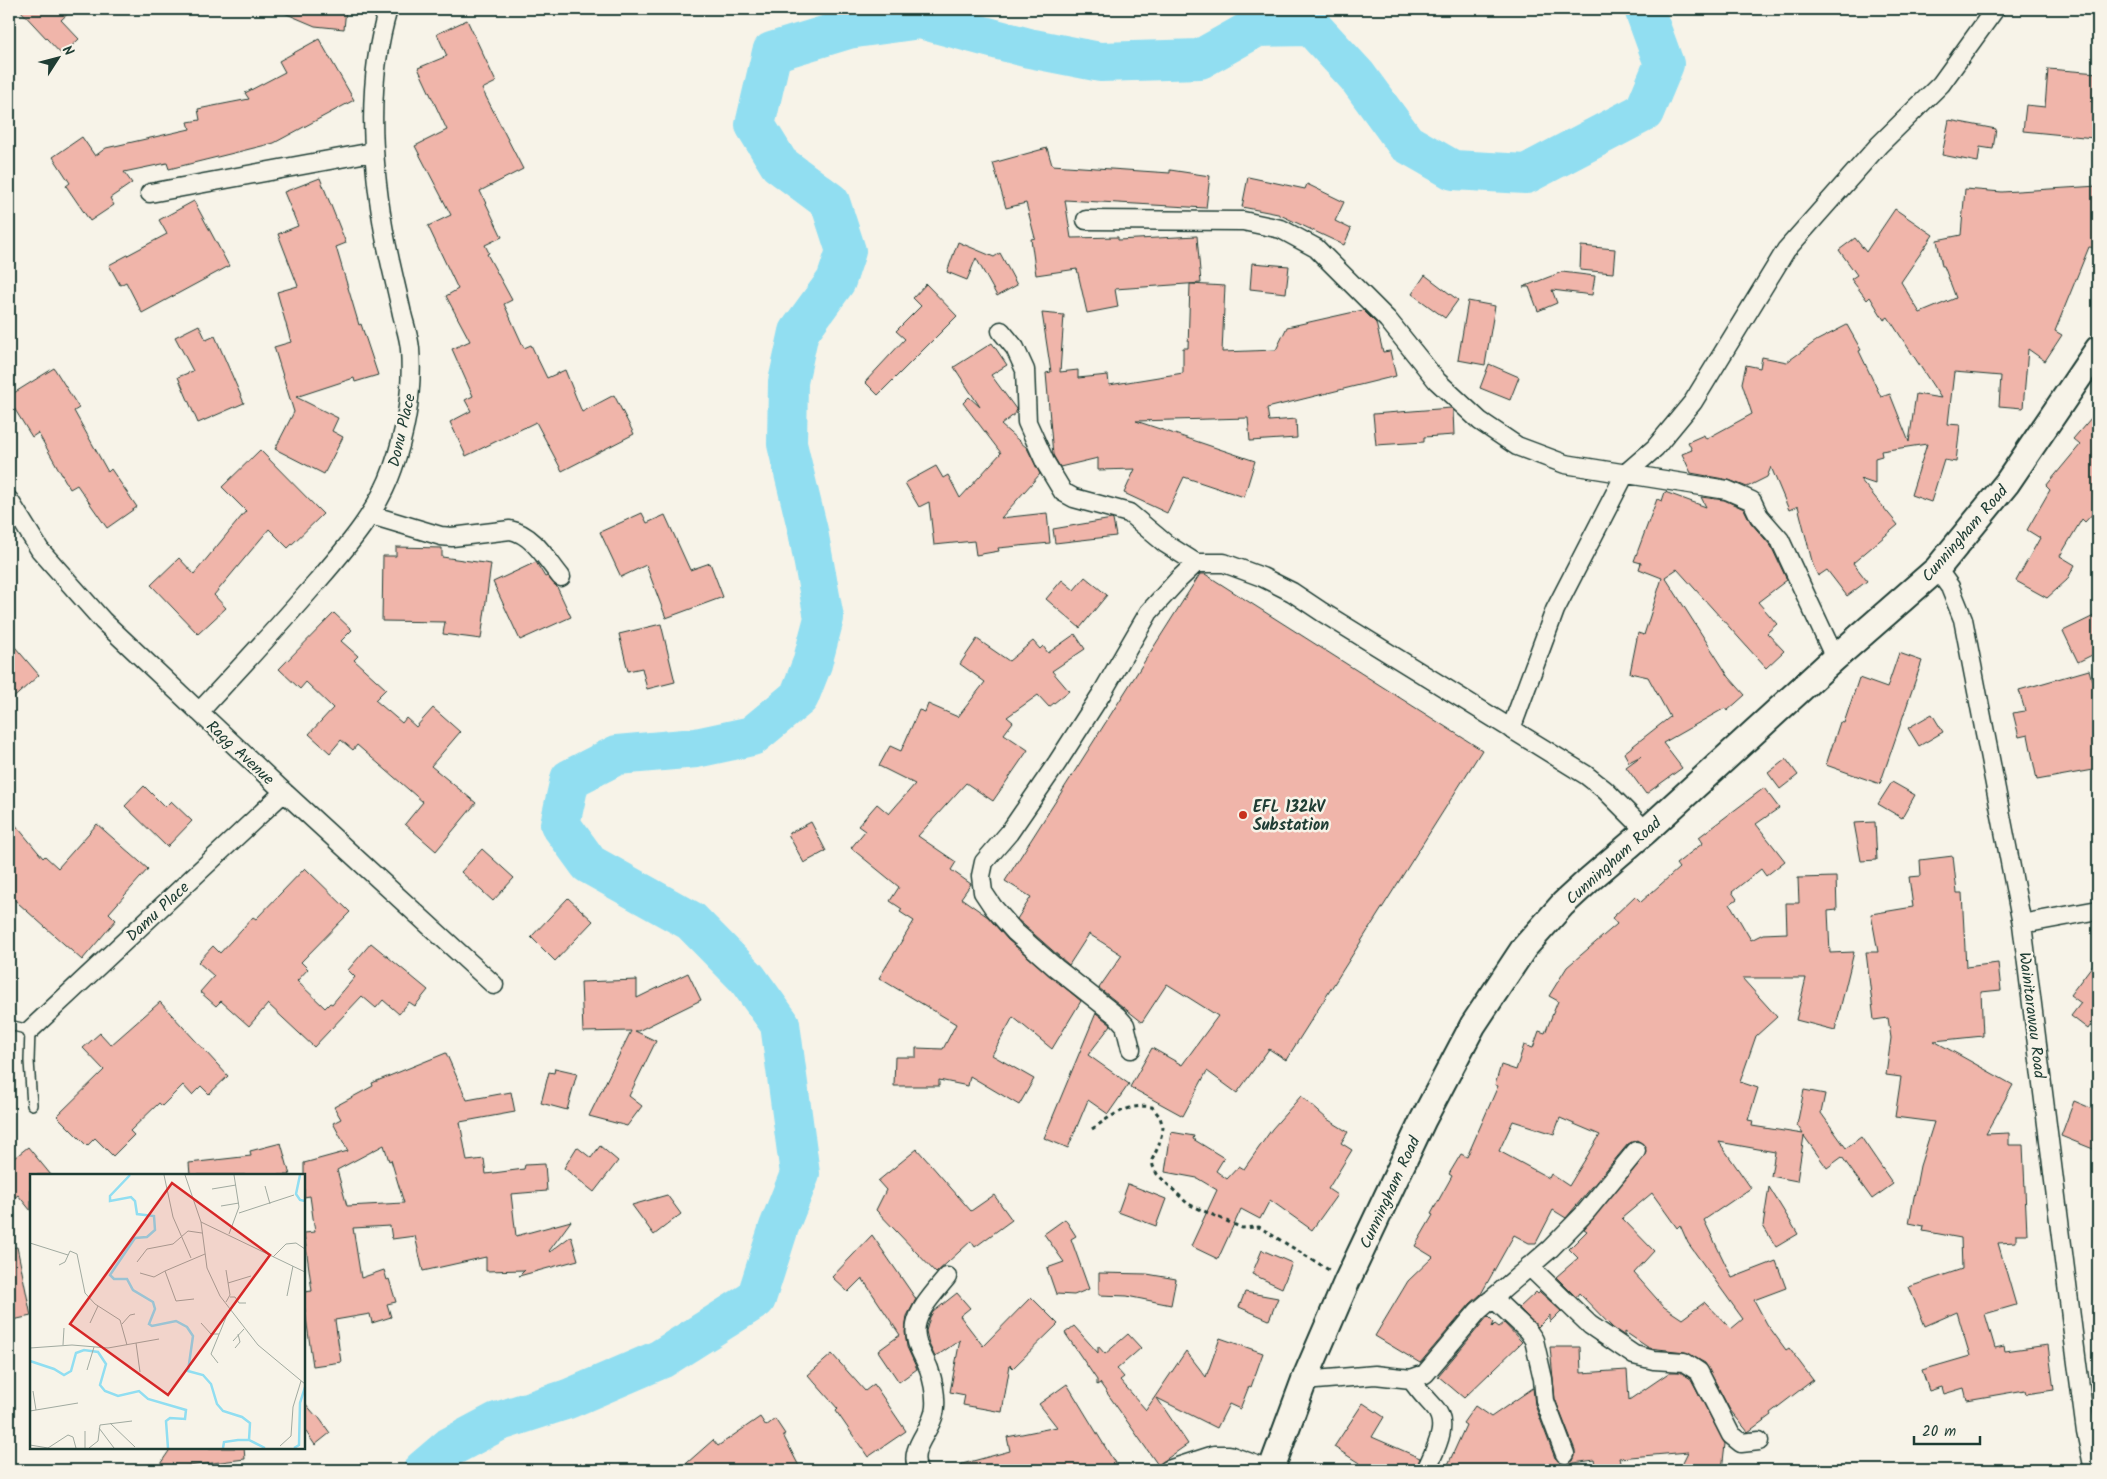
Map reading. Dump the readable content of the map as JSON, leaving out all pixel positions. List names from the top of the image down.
{
  "streets": {
    "main road": ["Cunningham Road"],
    "street": [
      "Donu Place",
      "Ragg Avenue",
      "Damu Place",
      "Wainitarawau Road"
    ]
  },
  "crossings": [
    ["Donu Place", "Ragg Avenue"],
    ["Cunningham Road", "Wainitarawau Road"],
    ["Ragg Avenue", "Damu Place"]
  ],
  "places": ["EFL 132kV Substation"],
  "scale_bar": "20 m",
  "north": "top right"
}
